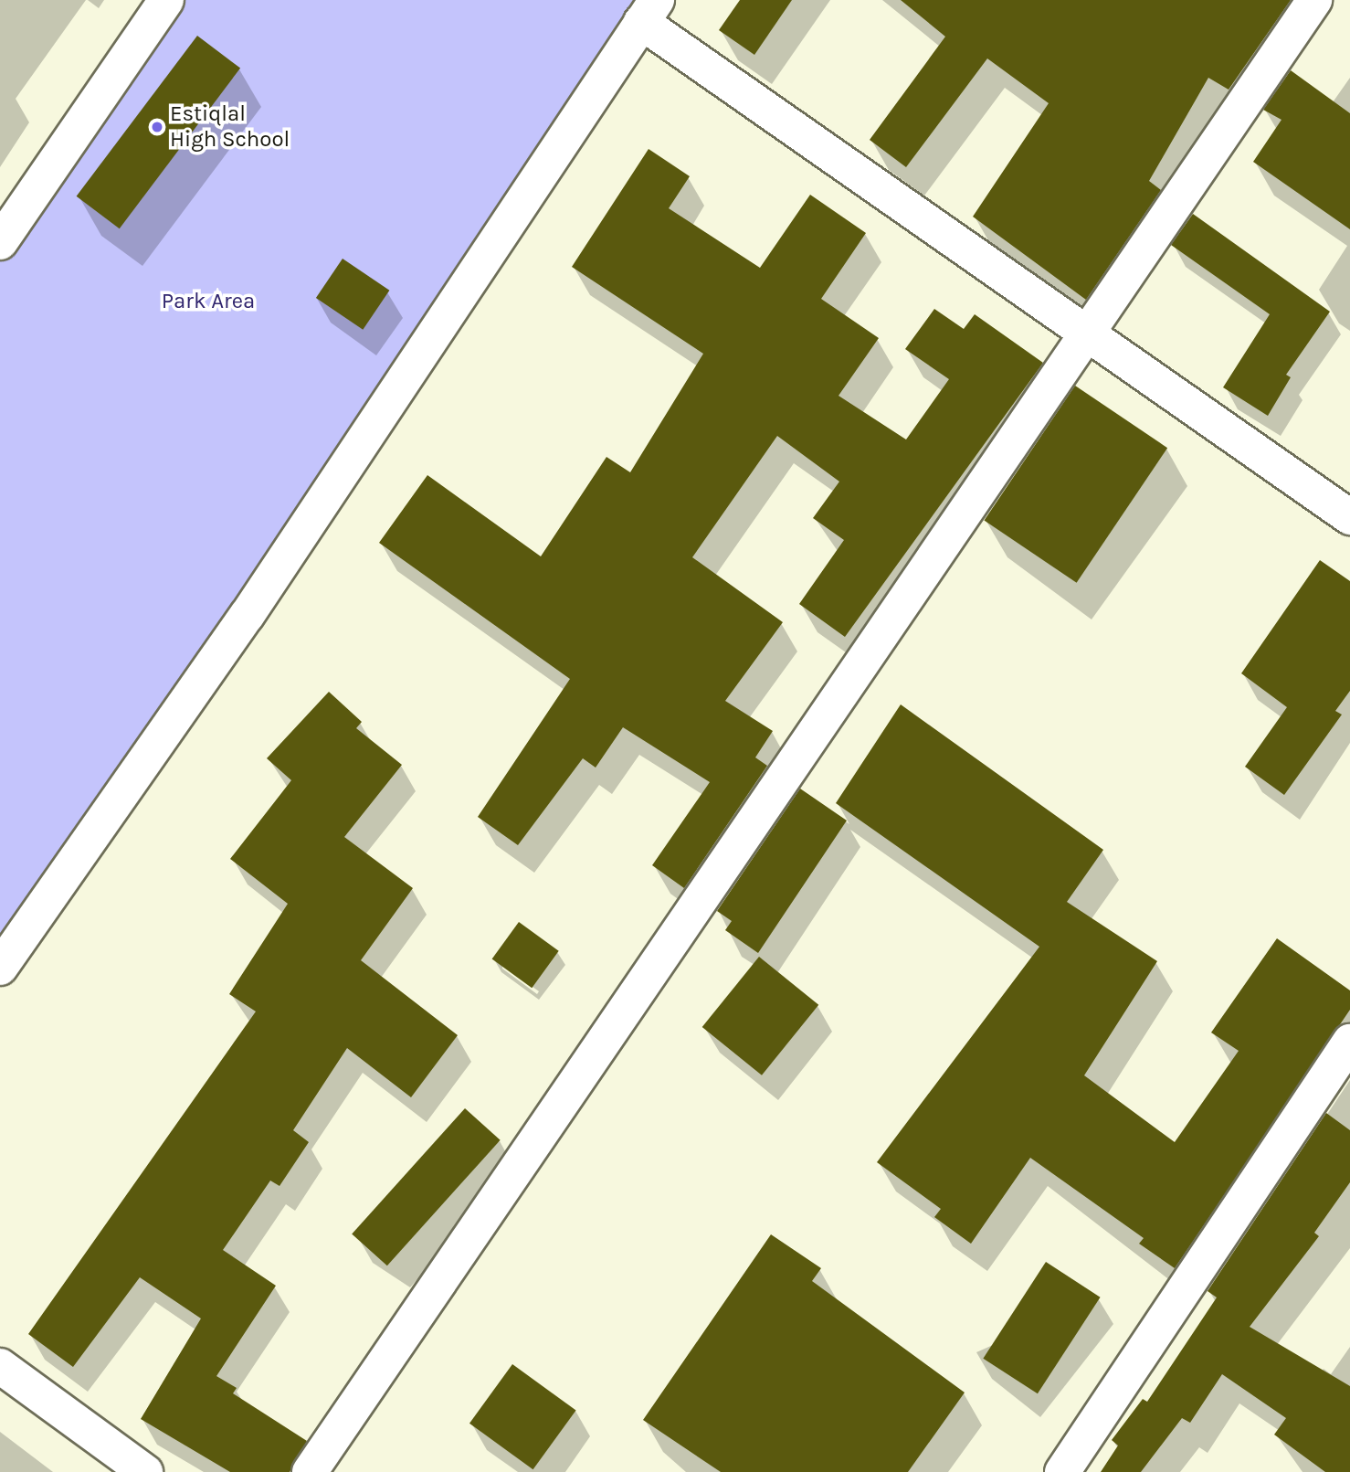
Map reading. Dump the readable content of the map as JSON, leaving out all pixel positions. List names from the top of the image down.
{
  "parks": ["Park Area"],
  "places": ["Estiqlal High School"]
}
